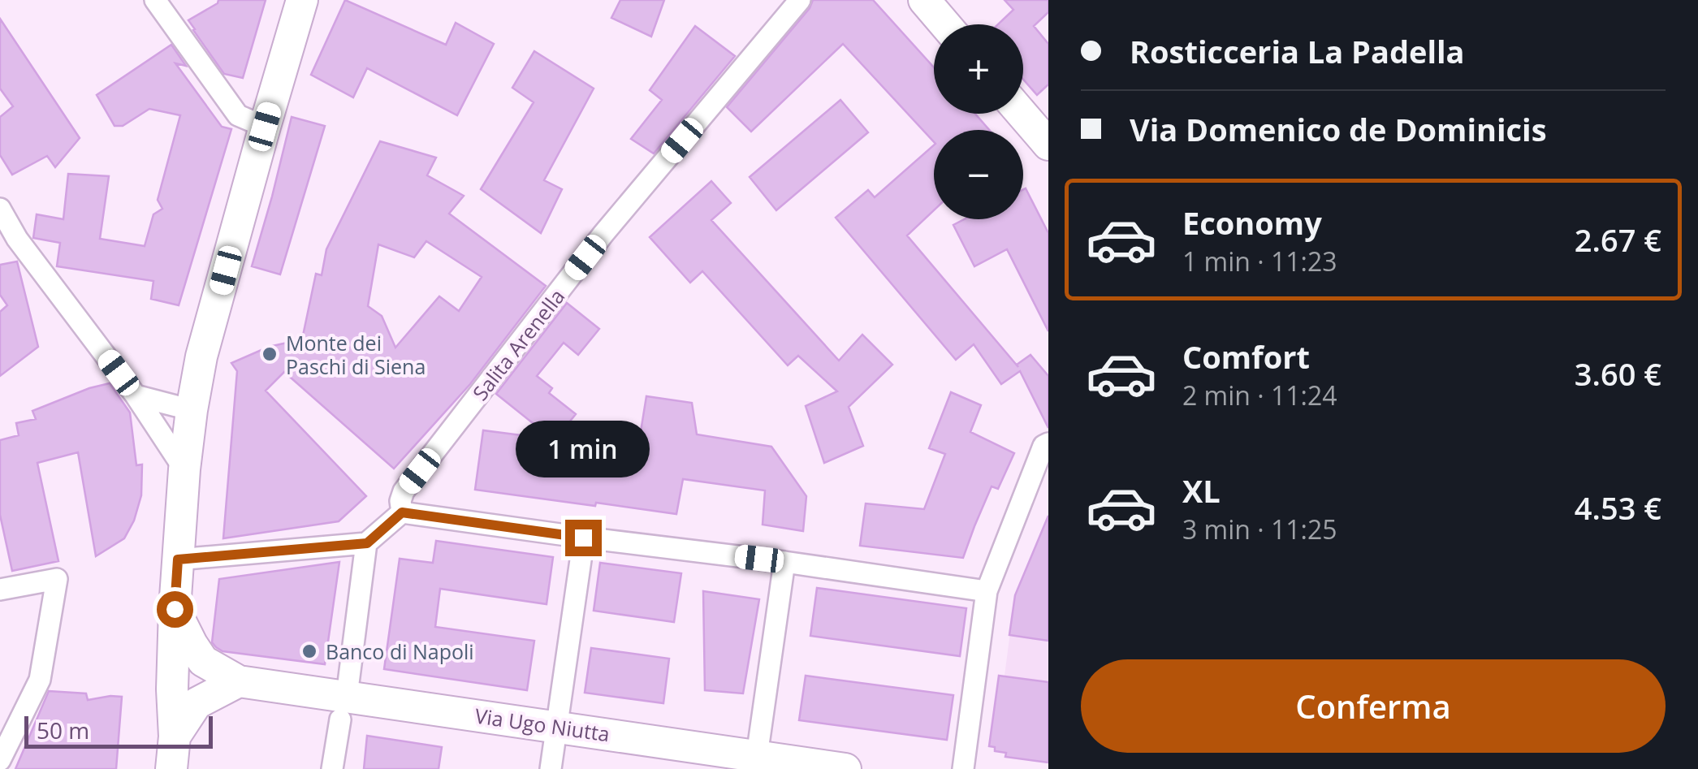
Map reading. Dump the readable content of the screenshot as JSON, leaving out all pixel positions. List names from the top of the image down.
{
  "streets": {
    "main road": ["Via Ugo Niutta"],
    "street": ["Salita Arenella"]
  },
  "places": ["Monte dei Paschi di Siena", "Banco di Napoli"],
  "scale_bar": "50 m",
  "page": {
    "banner": ["Rosticceria La Padella", "Via Domenico de Dominicis"],
    "map_buttons": ["+", "−"],
    "list": [
      {
        "name": "Economy",
        "note": "1 min · 11:23",
        "value": "2.67 €"
      },
      {
        "name": "Comfort",
        "note": "2 min · 11:24",
        "value": "3.60 €"
      },
      {
        "name": "XL",
        "note": "3 min · 11:25",
        "value": "4.53 €"
      }
    ],
    "bubble": "1 min",
    "buttons": "Conferma",
    "scale": "50 m"
  }
}
